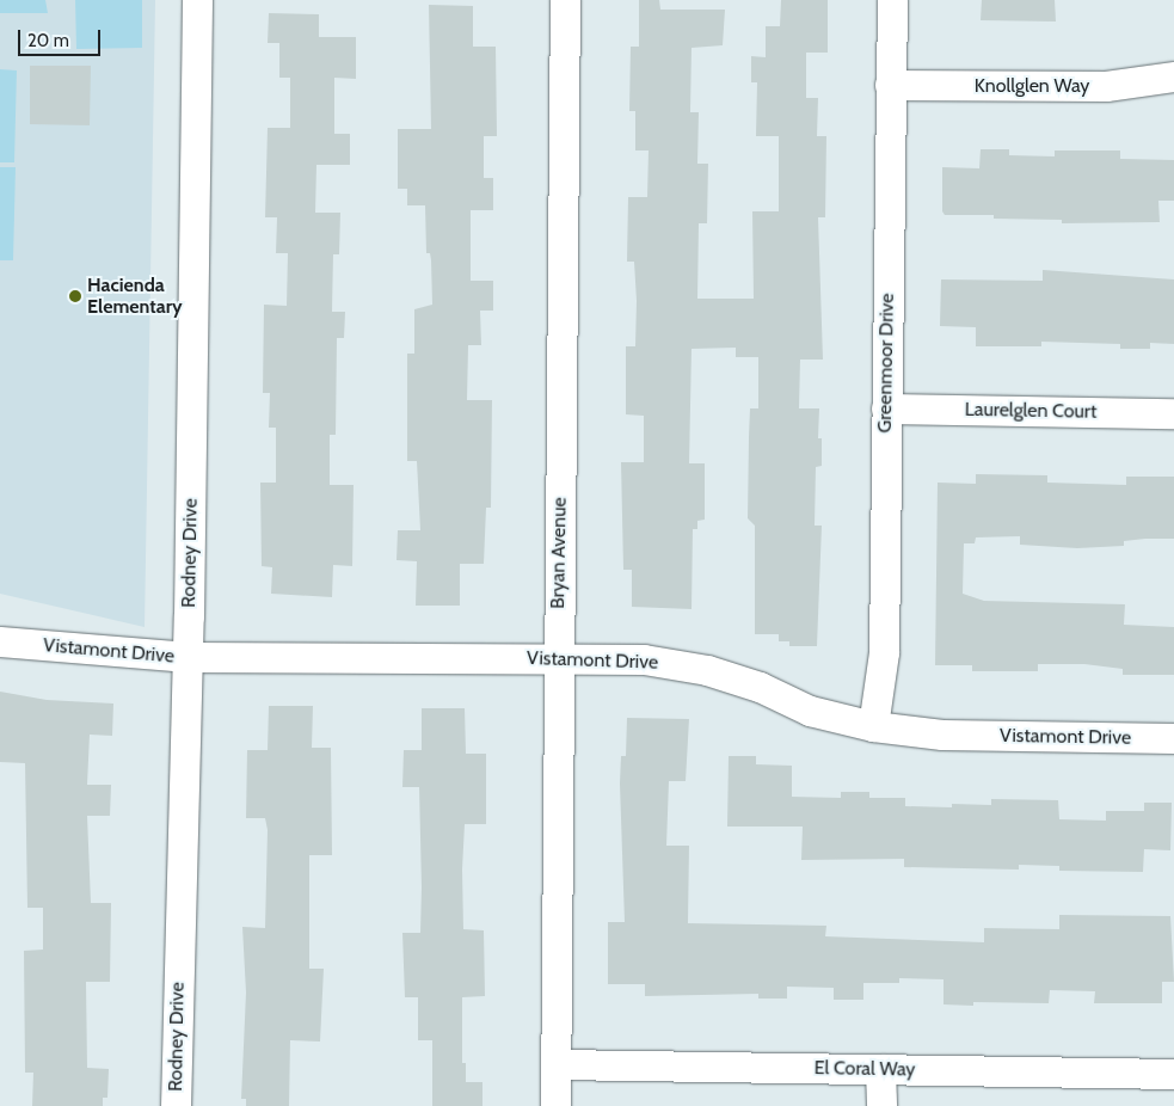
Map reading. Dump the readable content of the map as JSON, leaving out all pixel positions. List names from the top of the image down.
{
  "streets": {
    "street": [
      "Knollglen Way",
      "Greenmoor Drive",
      "Laurelglen Court",
      "Rodney Drive",
      "Bryan Avenue",
      "Vistamont Drive",
      "El Coral Way"
    ]
  },
  "crossings": [
    ["Knollglen Way", "Greenmoor Drive"],
    ["Greenmoor Drive", "Laurelglen Court"],
    ["Greenmoor Drive", "Vistamont Drive"],
    ["Rodney Drive", "Vistamont Drive"],
    ["Bryan Avenue", "Vistamont Drive"],
    ["Bryan Avenue", "El Coral Way"]
  ],
  "places": ["Hacienda Elementary"],
  "scale_bar": "20 m"
}
